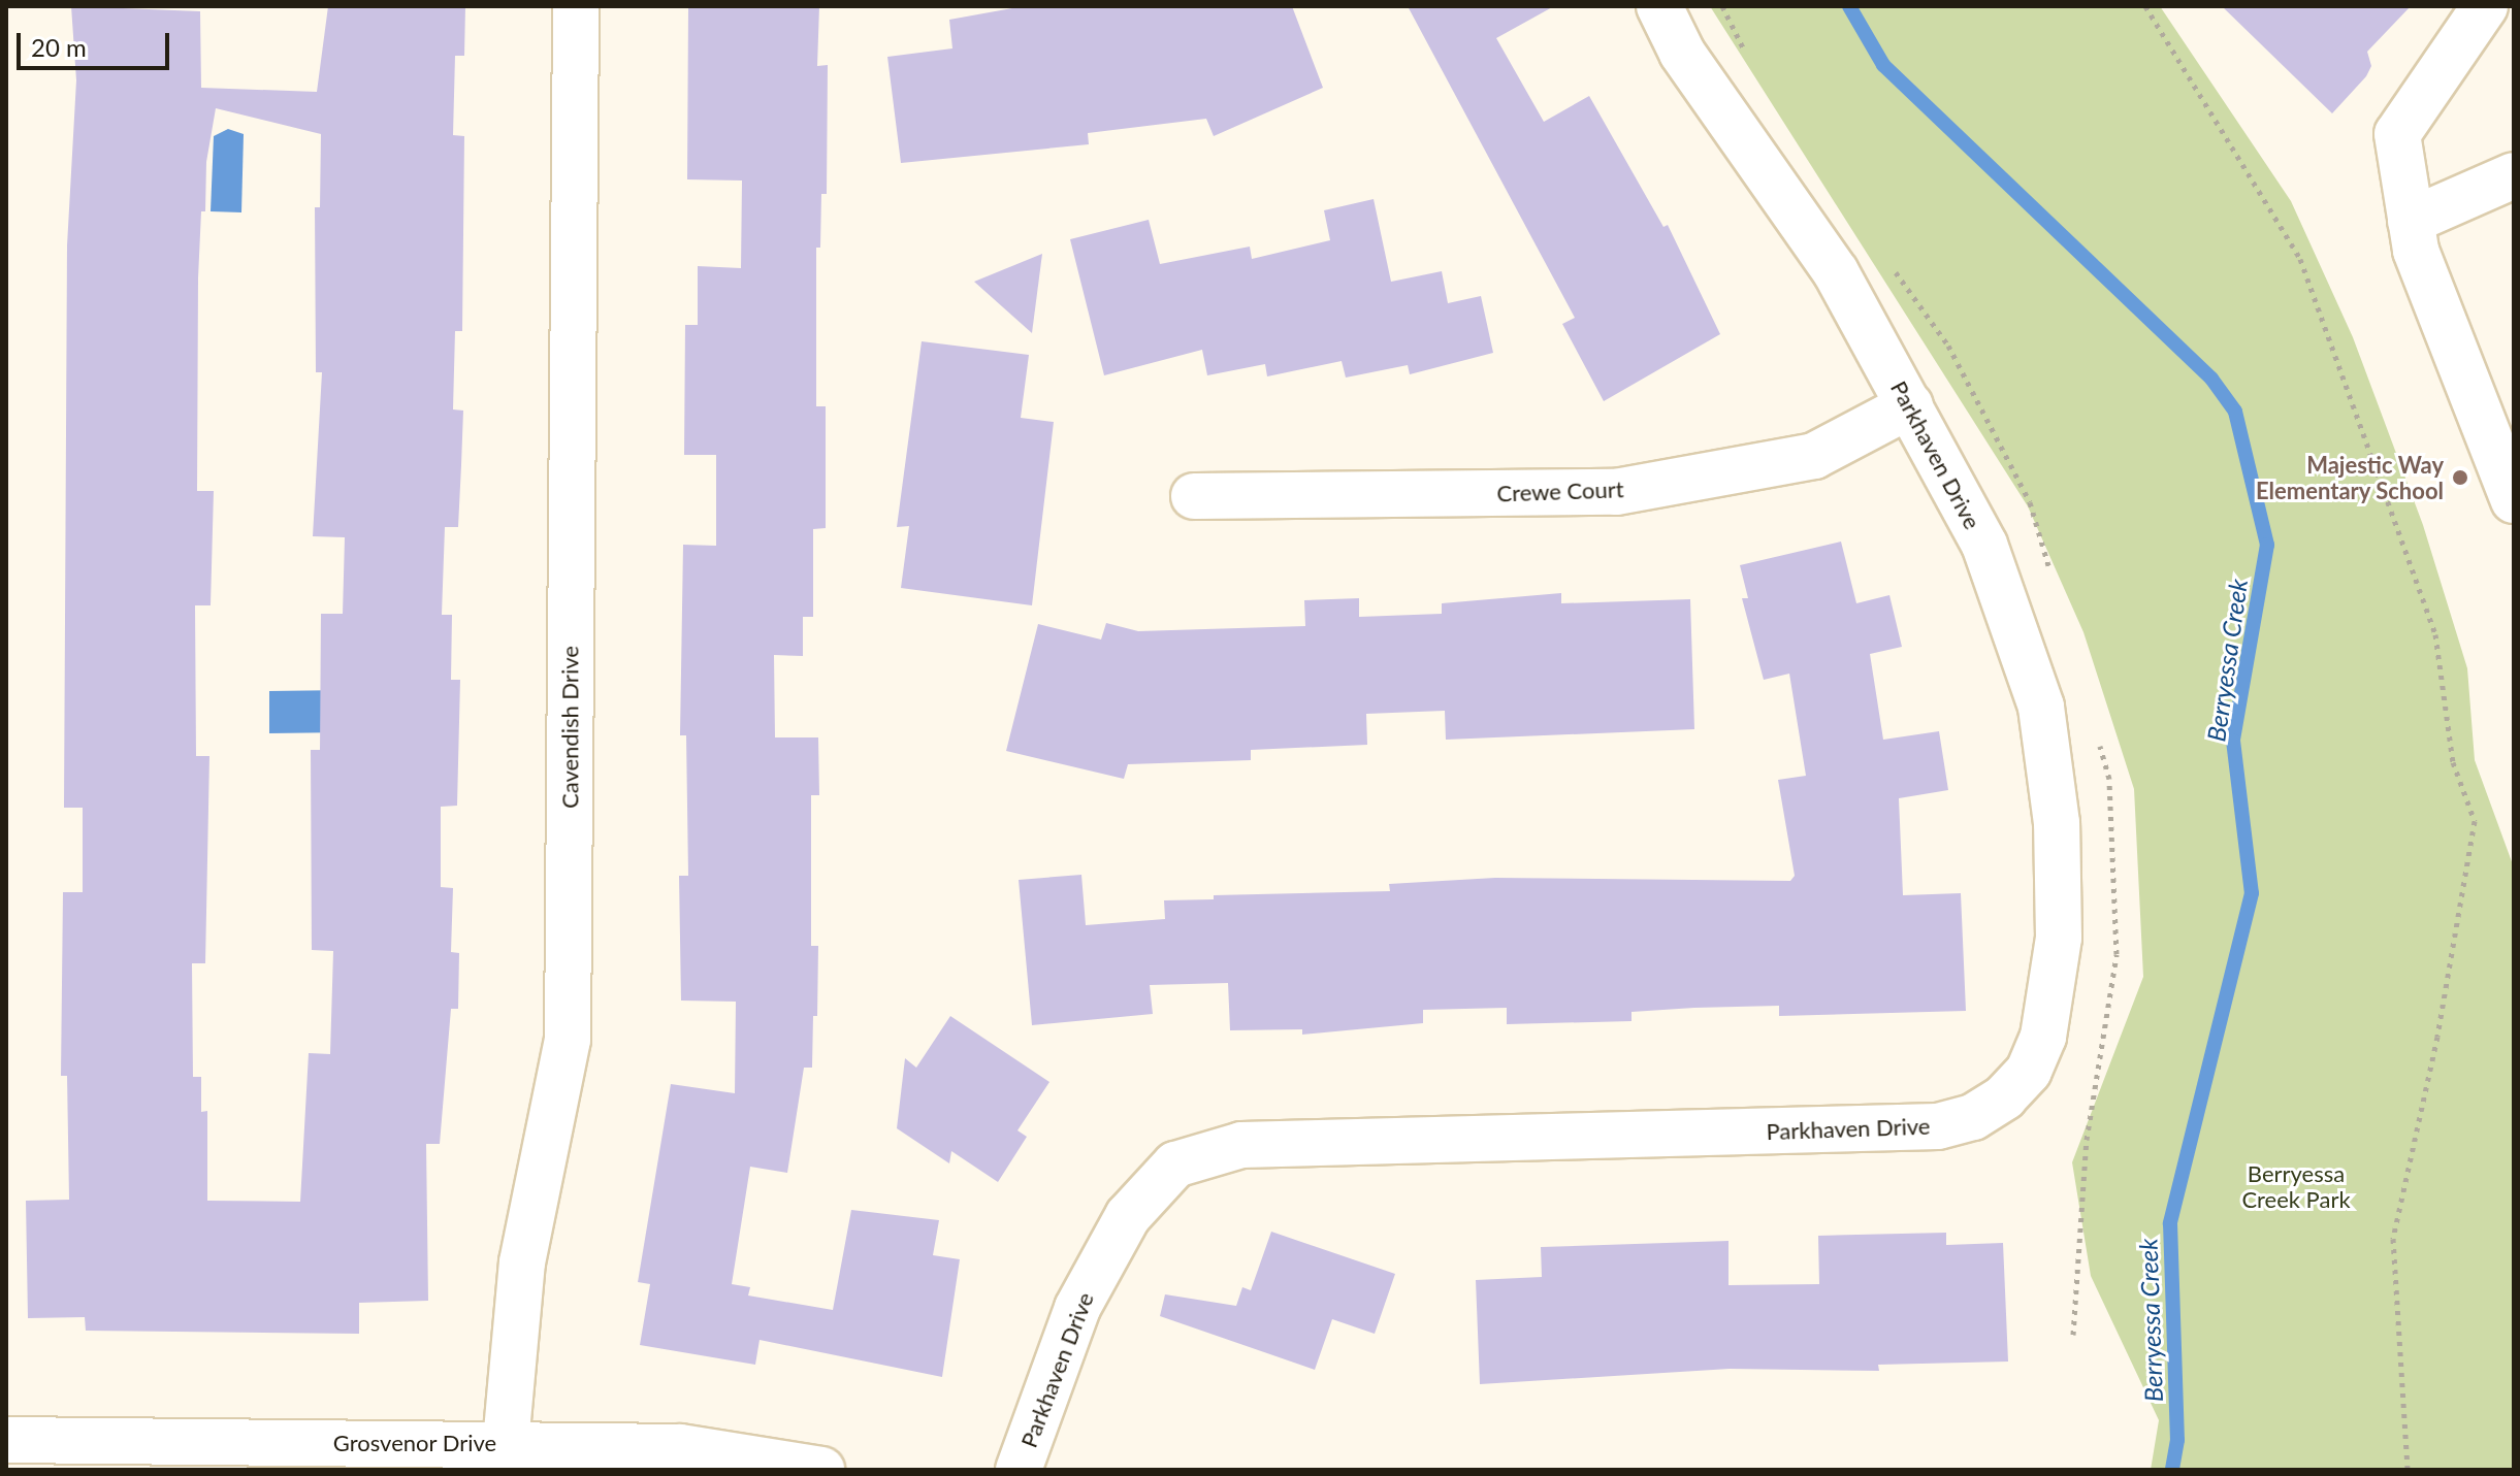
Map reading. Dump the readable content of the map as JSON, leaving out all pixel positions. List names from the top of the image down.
{
  "streets": {
    "street": [
      "Parkhaven Drive",
      "Crewe Court",
      "Cavendish Drive",
      "Grosvenor Drive"
    ]
  },
  "crossings": [
    ["Parkhaven Drive", "Crewe Court"],
    ["Cavendish Drive", "Grosvenor Drive"]
  ],
  "water": ["Berryessa Creek"],
  "parks": ["Berryessa Creek Park"],
  "places": ["Majestic Way Elementary School"],
  "scale_bar": "20 m"
}
